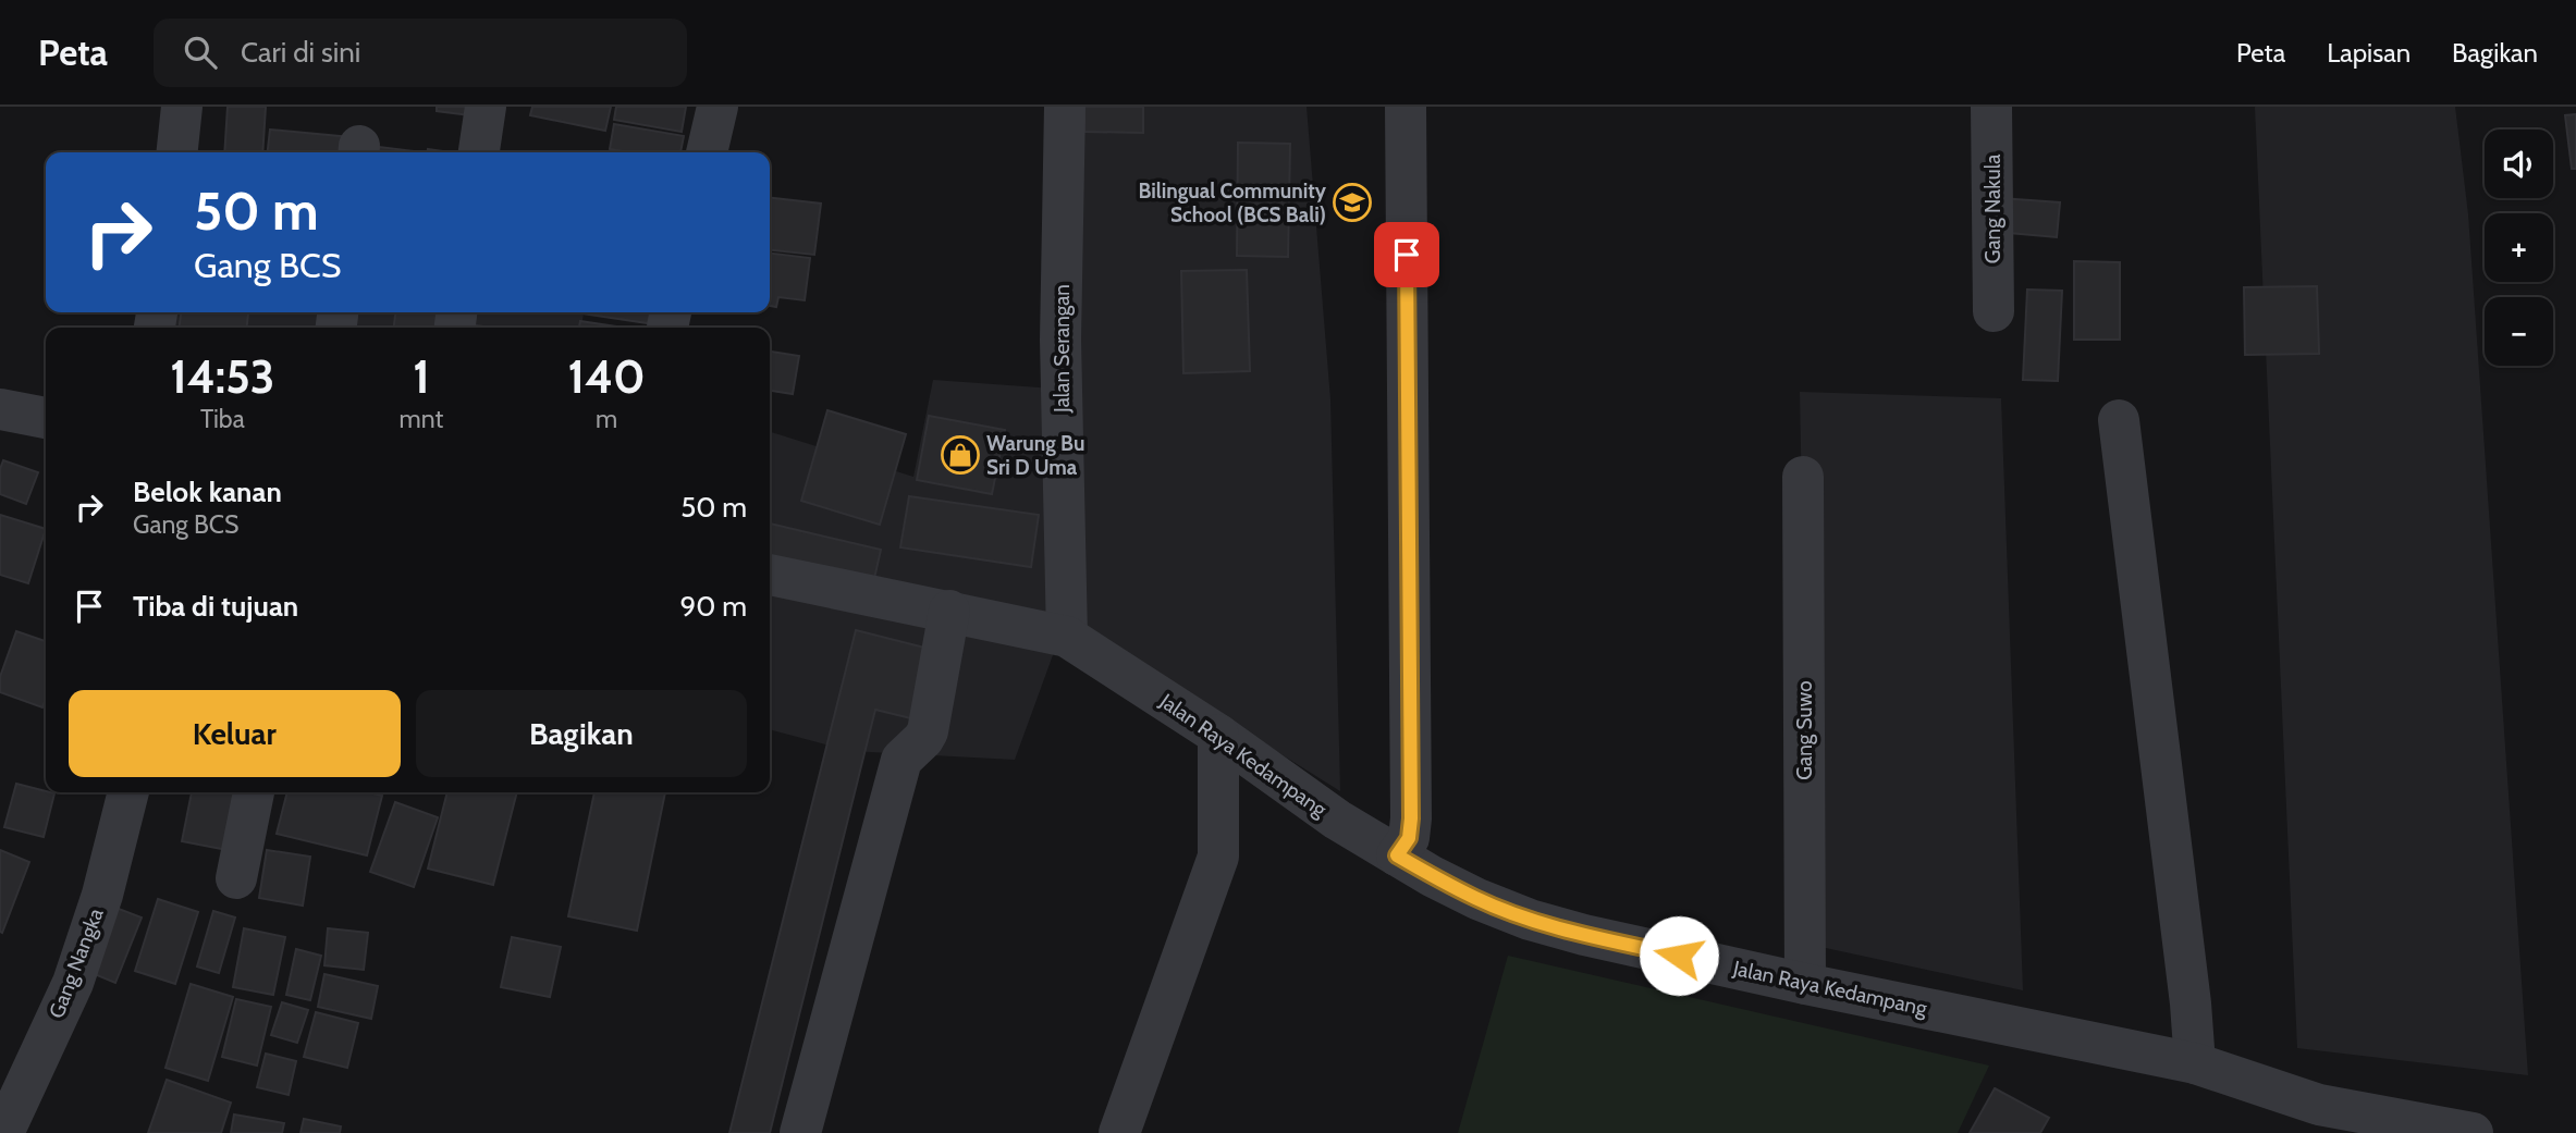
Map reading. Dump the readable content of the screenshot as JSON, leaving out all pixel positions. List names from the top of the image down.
{
  "streets": {
    "street": [
      "Gang Nakula",
      "Jalan Serangan",
      "Gang Suwo",
      "Jalan Raya Kedampang",
      "Gang Nangka"
    ]
  },
  "crossings": [
    ["Jalan Serangan", "Jalan Raya Kedampang"],
    ["Gang Suwo", "Jalan Raya Kedampang"]
  ],
  "places": {
    "school or university": ["Bilingual Community School (BCS Bali)"],
    "shop": ["Warung Bu Sri D Uma"]
  },
  "page": {
    "header": "Peta",
    "search": "Cari di sini",
    "nav": ["Peta", "Lapisan", "Bagikan"],
    "map_buttons": ["+", "−"],
    "turn": ["50 m", "Gang BCS"],
    "eta": [
      "14:53",
      "Tiba",
      "1",
      "mnt",
      "140",
      "m"
    ],
    "list": [
      {
        "name": "Belok kanan",
        "note": "Gang BCS",
        "value": "50 m"
      },
      {
        "name": "Tiba di tujuan",
        "value": "90 m"
      }
    ],
    "buttons": ["Keluar", "Bagikan"]
  }
}
